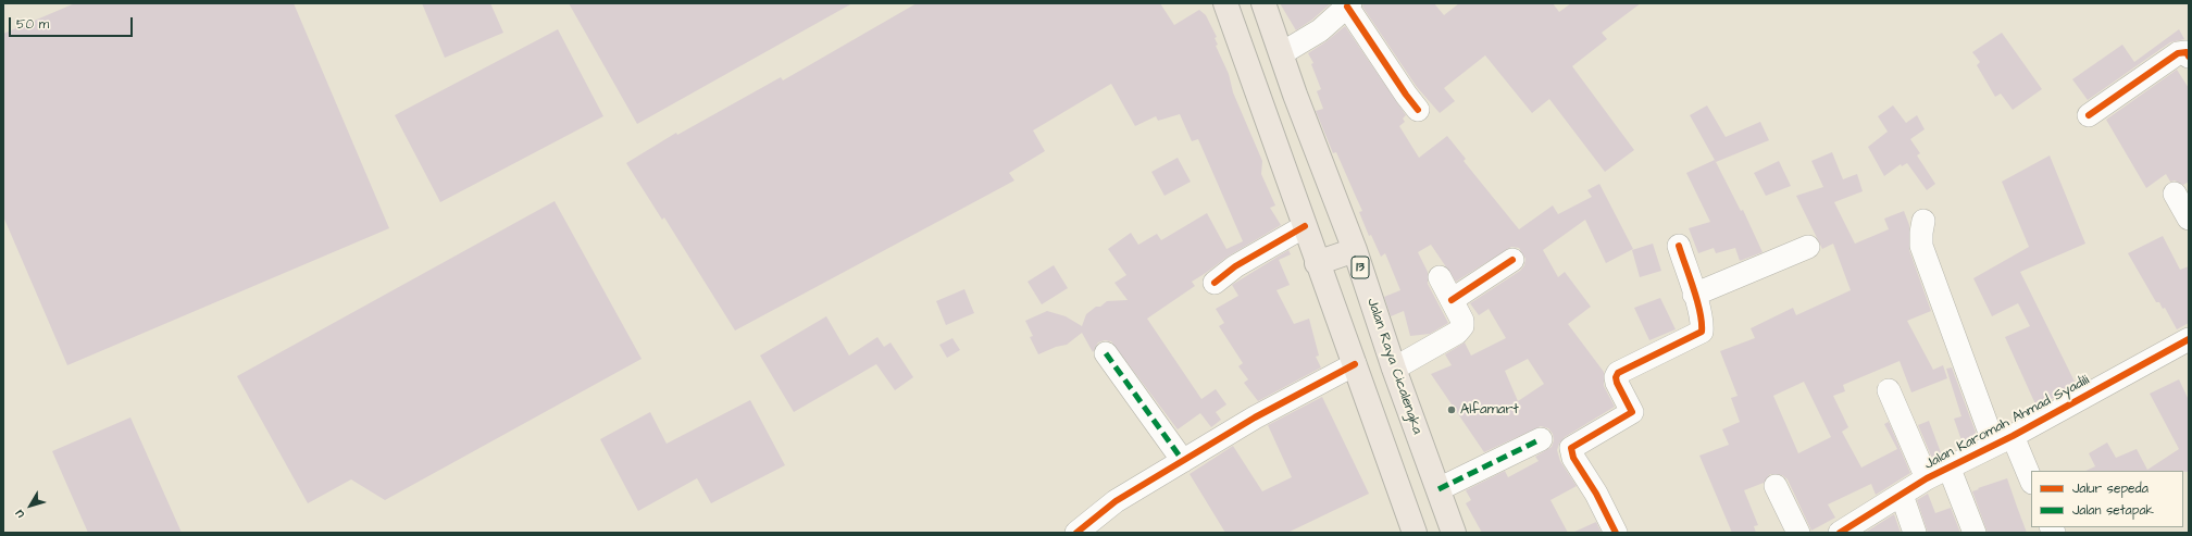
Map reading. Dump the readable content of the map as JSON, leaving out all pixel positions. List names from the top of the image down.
{
  "streets": {
    "highway": ["13", "Jalan Raya Cicalengka"],
    "street": ["Jalan Karomah Ahmad Syadili"]
  },
  "places": ["Alfamart"],
  "legend": ["Jalur sepeda", "Jalan setapak"],
  "scale_bar": "50 m",
  "north": "bottom left"
}
